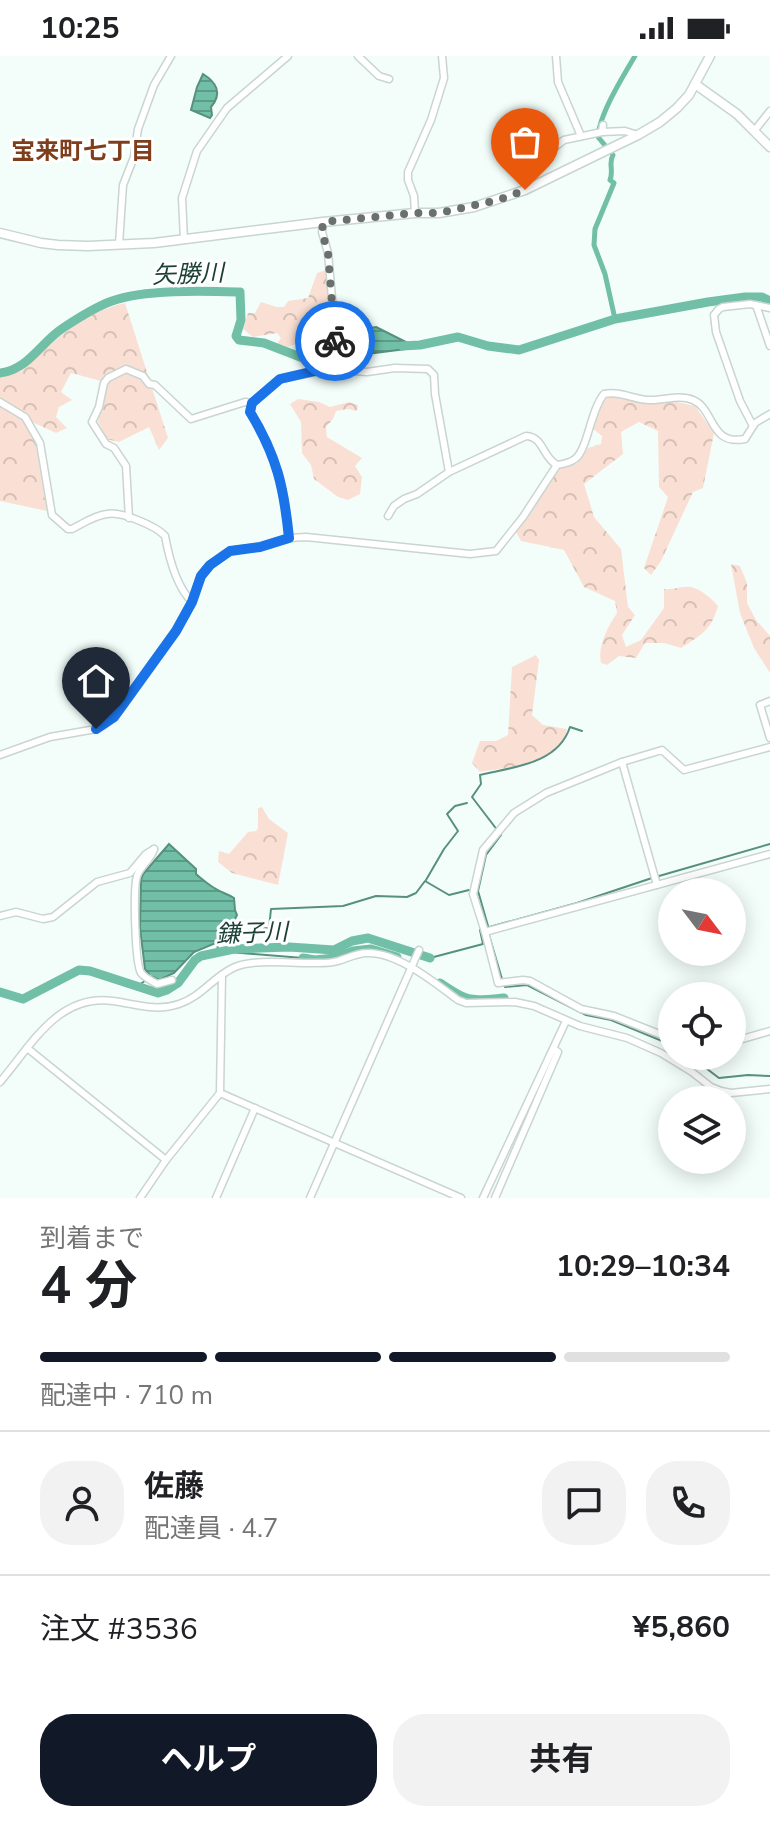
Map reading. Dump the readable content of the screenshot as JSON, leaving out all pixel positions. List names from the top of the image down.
{
  "districts": ["宝来町七丁目"],
  "water": ["矢勝川", "鎌子川"],
  "north": "bottom right",
  "page": {
    "status": "10:25",
    "heading": ["4 分", "到着まで", "10:29–10:34"],
    "panel": [
      "佐藤",
      "配達員 · 4.7",
      "注文 #3536",
      "¥5,860"
    ],
    "bar": "配達中 · 710 m",
    "buttons": ["ヘルプ", "共有"]
  }
}
